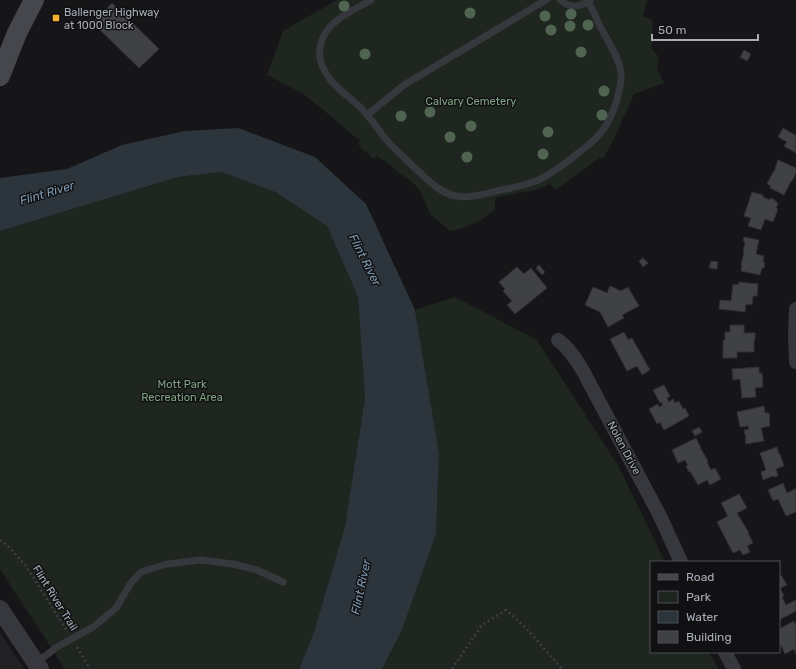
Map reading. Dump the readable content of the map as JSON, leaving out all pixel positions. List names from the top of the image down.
{
  "streets": {
    "street": ["Nolen Drive"],
    "path": ["Flint River Trail"]
  },
  "water": ["Flint River"],
  "parks": ["Calvary Cemetery", "Mott Park Recreation Area"],
  "places": {
    "transit": ["Ballenger Highway at 1000 Block"]
  },
  "legend": [
    "Road",
    "Park",
    "Water",
    "Building"
  ],
  "scale_bar": "50 m"
}
